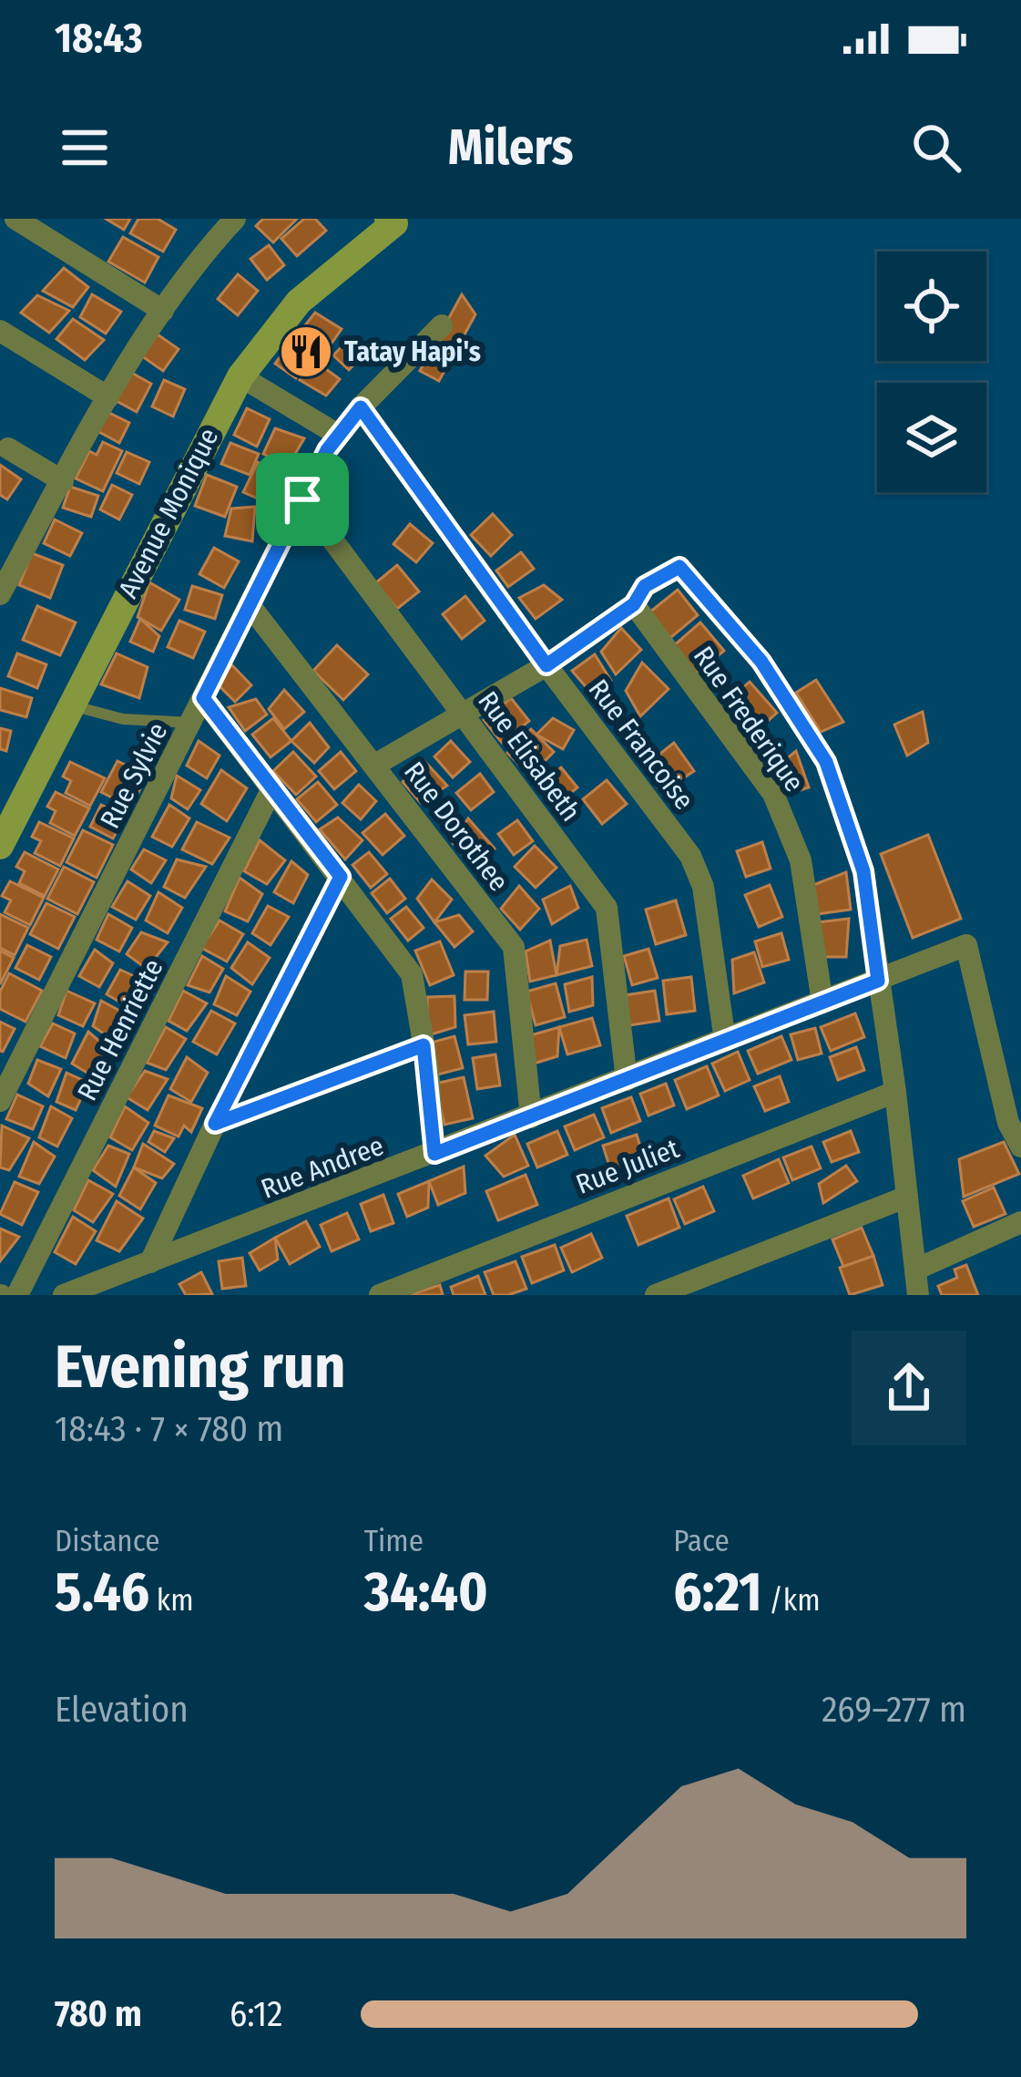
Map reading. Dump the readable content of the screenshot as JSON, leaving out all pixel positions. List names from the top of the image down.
{
  "streets": {
    "street": [
      "Avenue Monique",
      "Rue Frederique",
      "Rue Francoise",
      "Rue Elisabeth",
      "Rue Sylvie",
      "Rue Dorothee",
      "Rue Henriette",
      "Rue Juliet",
      "Rue Andree"
    ]
  },
  "crossings": [
    ["Rue Frederique", "Rue Andree"],
    ["Rue Francoise", "Rue Sylvie"],
    ["Rue Francoise", "Rue Andree"],
    ["Rue Elisabeth", "Rue Sylvie"],
    ["Rue Elisabeth", "Rue Andree"],
    ["Rue Sylvie", "Rue Dorothee"],
    ["Rue Dorothee", "Rue Andree"]
  ],
  "places": {
    "restaurant": ["Tatay Hapi's"]
  },
  "page": {
    "status": "18:43",
    "header": "Milers",
    "heading": ["Evening run", "18:43 · 7 × 780 m"],
    "stats": [
      ["Distance", "5.46 km"],
      ["Time", "34:40"],
      ["Pace", "6:21 /km"]
    ],
    "chart": ["Elevation", "269–277 m"],
    "list": [
      {
        "name": "780 m",
        "note": "6:12"
      }
    ]
  }
}
